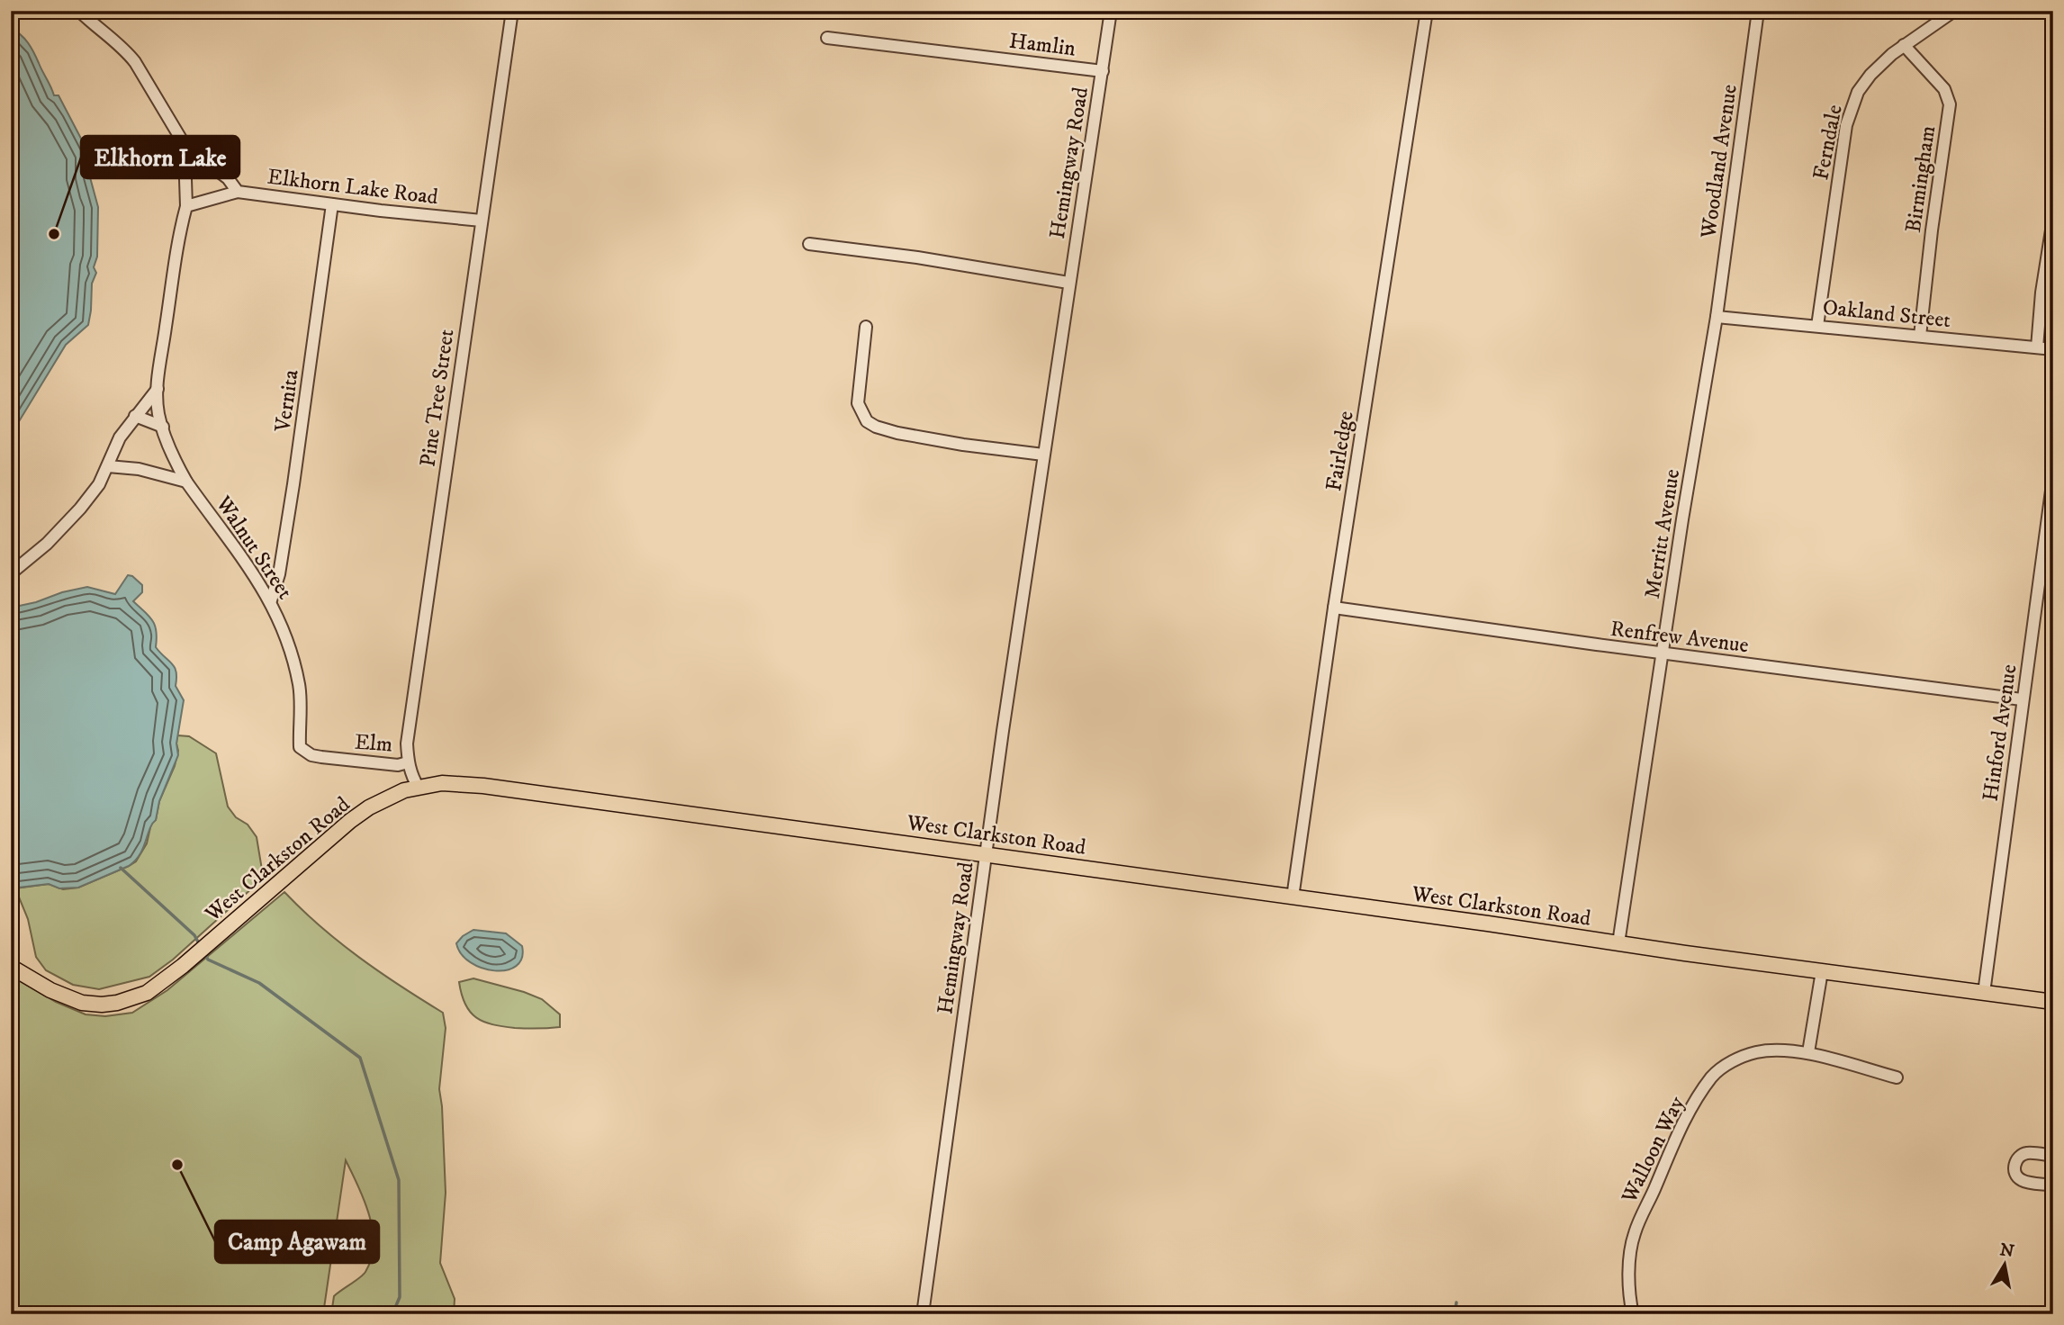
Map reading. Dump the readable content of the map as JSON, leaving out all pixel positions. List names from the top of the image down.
{
  "streets": {
    "main road": ["West Clarkston Road"],
    "street": [
      "Hamlin",
      "Ferndale",
      "Woodland Avenue",
      "Hemingway Road",
      "Birmingham",
      "Elkhorn Lake Road",
      "Oakland Street",
      "Pine Tree Street",
      "Vernita",
      "Fairledge",
      "Merritt Avenue",
      "Walnut Street",
      "Renfrew Avenue",
      "Hinford Avenue",
      "Elm",
      "Walloon Way"
    ]
  },
  "crossings": [
    ["Hamlin", "Hemingway Road"],
    ["Ferndale", "Birmingham"],
    ["Ferndale", "Oakland Street"],
    ["Woodland Avenue", "Oakland Street"],
    ["Woodland Avenue", "Merritt Avenue"],
    ["Hemingway Road", "West Clarkston Road"],
    ["Birmingham", "Oakland Street"],
    ["Elkhorn Lake Road", "Pine Tree Street"],
    ["Elkhorn Lake Road", "Vernita"],
    ["Elkhorn Lake Road", "Walnut Street"],
    ["Oakland Street", "Merritt Avenue"],
    ["Pine Tree Street", "Elm"],
    ["Pine Tree Street", "West Clarkston Road"],
    ["Vernita", "Walnut Street"],
    ["Fairledge", "Renfrew Avenue"],
    ["Fairledge", "West Clarkston Road"],
    ["Merritt Avenue", "Renfrew Avenue"],
    ["Merritt Avenue", "West Clarkston Road"],
    ["Walnut Street", "Elm"],
    ["Renfrew Avenue", "Hinford Avenue"],
    ["Hinford Avenue", "West Clarkston Road"]
  ],
  "places": ["Elkhorn Lake", "Camp Agawam"],
  "north": "top"
}
